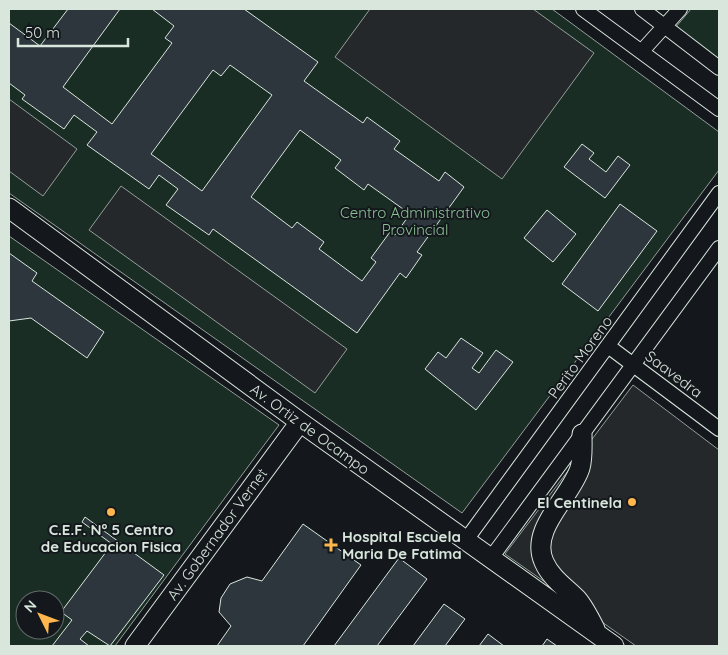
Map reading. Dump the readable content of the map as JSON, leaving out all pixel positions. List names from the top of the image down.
{
  "streets": {
    "main road": ["Av. Ortiz de Ocampo", "Av. Gobernador Vernet"],
    "street": ["Perito Moreno", "Saavedra"]
  },
  "crossings": [
    ["Perito Moreno", "Saavedra"],
    ["Perito Moreno", "Av. Ortiz de Ocampo"],
    ["Av. Ortiz de Ocampo", "Av. Gobernador Vernet"]
  ],
  "parks": ["Centro Administrativo Provincial"],
  "places": {
    "other": ["El Centinela", "C.E.F. N° 5 Centro de Educacion Fisica"],
    "health": ["Hospital Escuela Maria De Fatima"]
  },
  "scale_bar": "50 m",
  "north": "top left"
}
